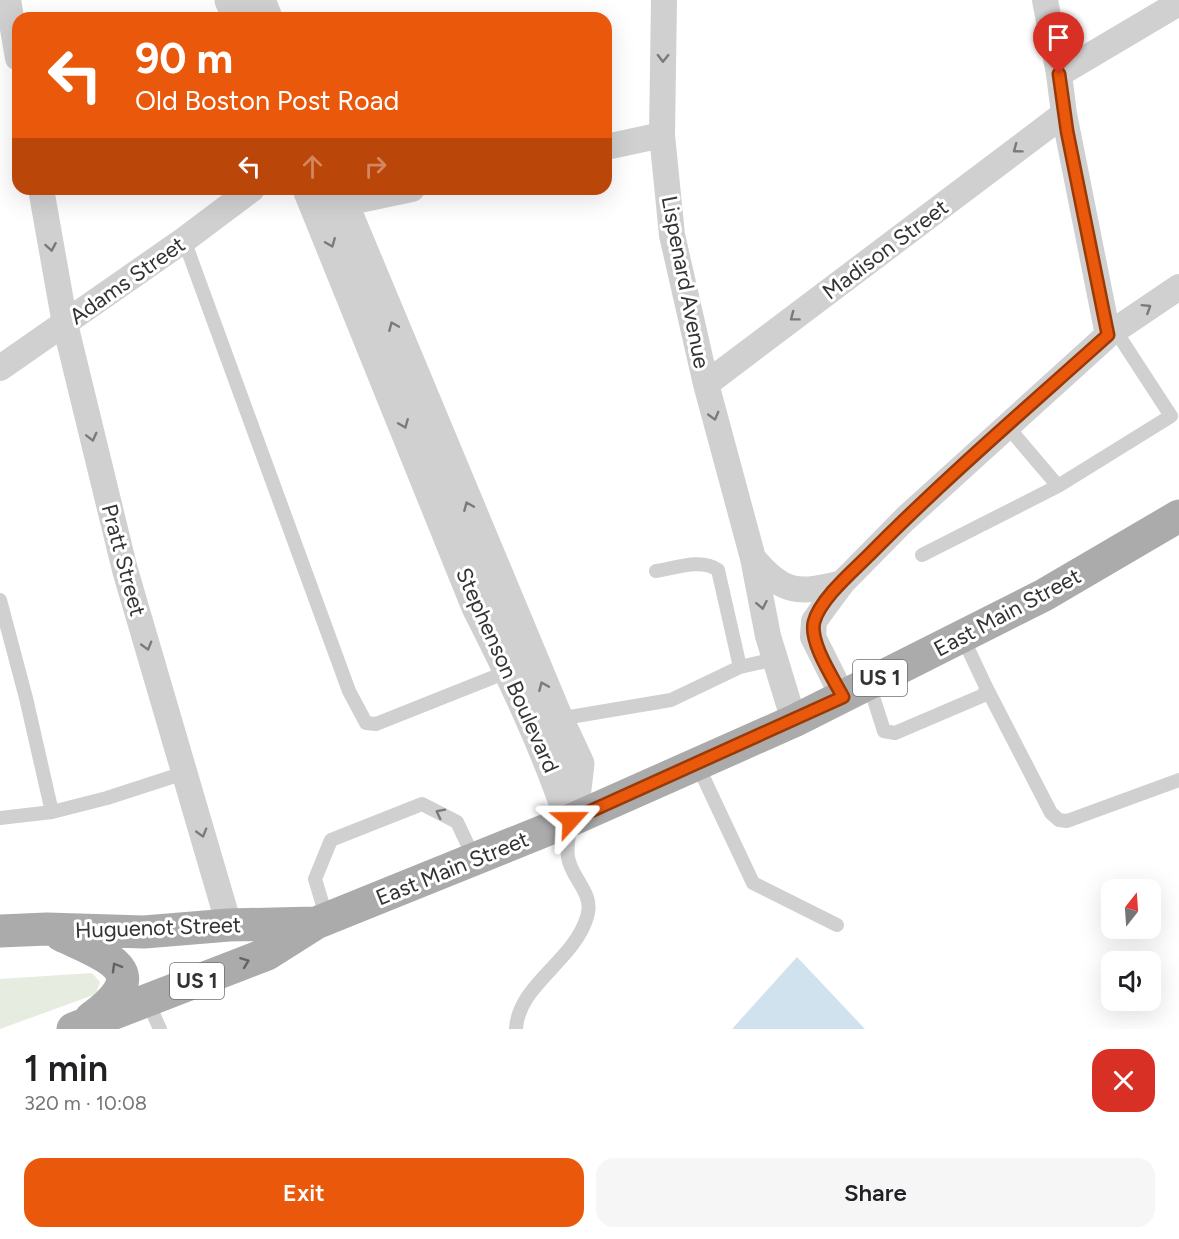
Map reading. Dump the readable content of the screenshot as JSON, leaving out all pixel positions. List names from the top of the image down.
{
  "streets": {
    "main road": ["East Main Street", "US 1", "Huguenot Street"],
    "street": [
      "Madison Street",
      "Adams Street",
      "Lispenard Avenue",
      "Pratt Street",
      "Stephenson Boulevard"
    ]
  },
  "crossings": [
    ["Madison Street", "Lispenard Avenue"],
    ["Adams Street", "Pratt Street"],
    ["Lispenard Avenue", "East Main Street"],
    ["Pratt Street", "Huguenot Street"],
    ["East Main Street", "Stephenson Boulevard"],
    ["East Main Street", "Huguenot Street"]
  ],
  "one_way": ["Lispenard Avenue", "Pratt Street"],
  "north": "top",
  "page": {
    "turn": ["90 m", "Old Boston Post Road"],
    "heading": ["1 min", "320 m · 10:08"],
    "buttons": ["Exit", "Share"]
  }
}
